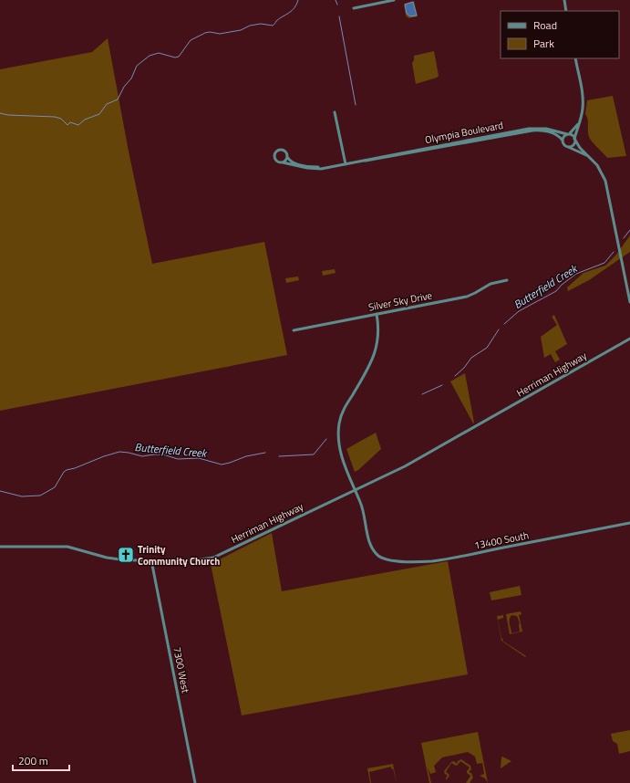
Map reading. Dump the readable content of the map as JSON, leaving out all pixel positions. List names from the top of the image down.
{
  "streets": {
    "street": [
      "Olympia Boulevard",
      "Silver Sky Drive",
      "Herriman Highway",
      "13400 South",
      "7300 West"
    ]
  },
  "crossings": [
    ["Herriman Highway", "13400 South"],
    ["Herriman Highway", "7300 West"]
  ],
  "water": ["Butterfield Creek"],
  "places": {
    "church": ["Trinity Community Church"]
  },
  "legend": ["Road", "Park"],
  "scale_bar": "200 m"
}
